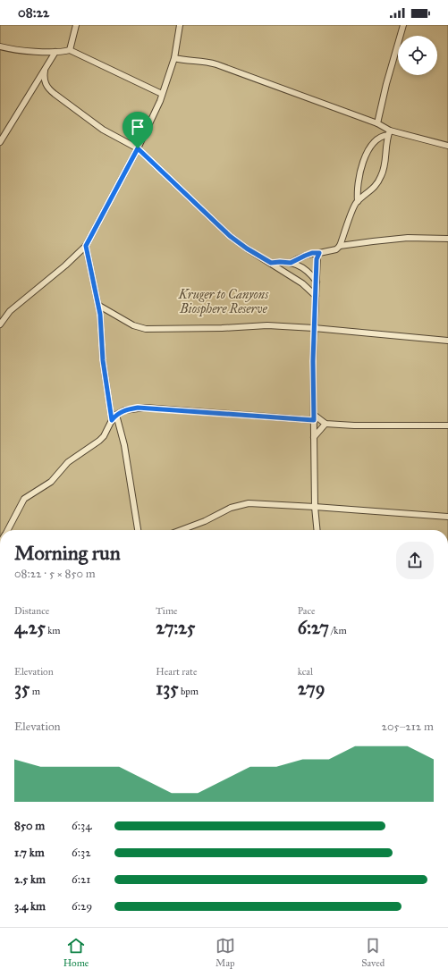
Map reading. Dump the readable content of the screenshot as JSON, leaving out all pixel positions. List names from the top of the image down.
{
  "parks": ["Kruger to Canyons Biosphere Reserve"],
  "page": {
    "status": "08:22",
    "heading": ["Morning run", "08:22 · 5 × 850 m"],
    "stats": [
      ["Distance", "4.25 km"],
      ["Time", "27:25"],
      ["Pace", "6:27 /km"],
      ["Elevation", "35 m"],
      ["Heart rate", "135 bpm"],
      ["kcal", "279"]
    ],
    "chart": ["Elevation", "205–212 m"],
    "list": [
      {
        "name": "850 m",
        "note": "6:34"
      },
      {
        "name": "1.7 km",
        "note": "6:32"
      },
      {
        "name": "2.5 km",
        "note": "6:21"
      },
      {
        "name": "3.4 km",
        "note": "6:29"
      }
    ],
    "tabs": ["Home", "Map", "Saved"]
  }
}
